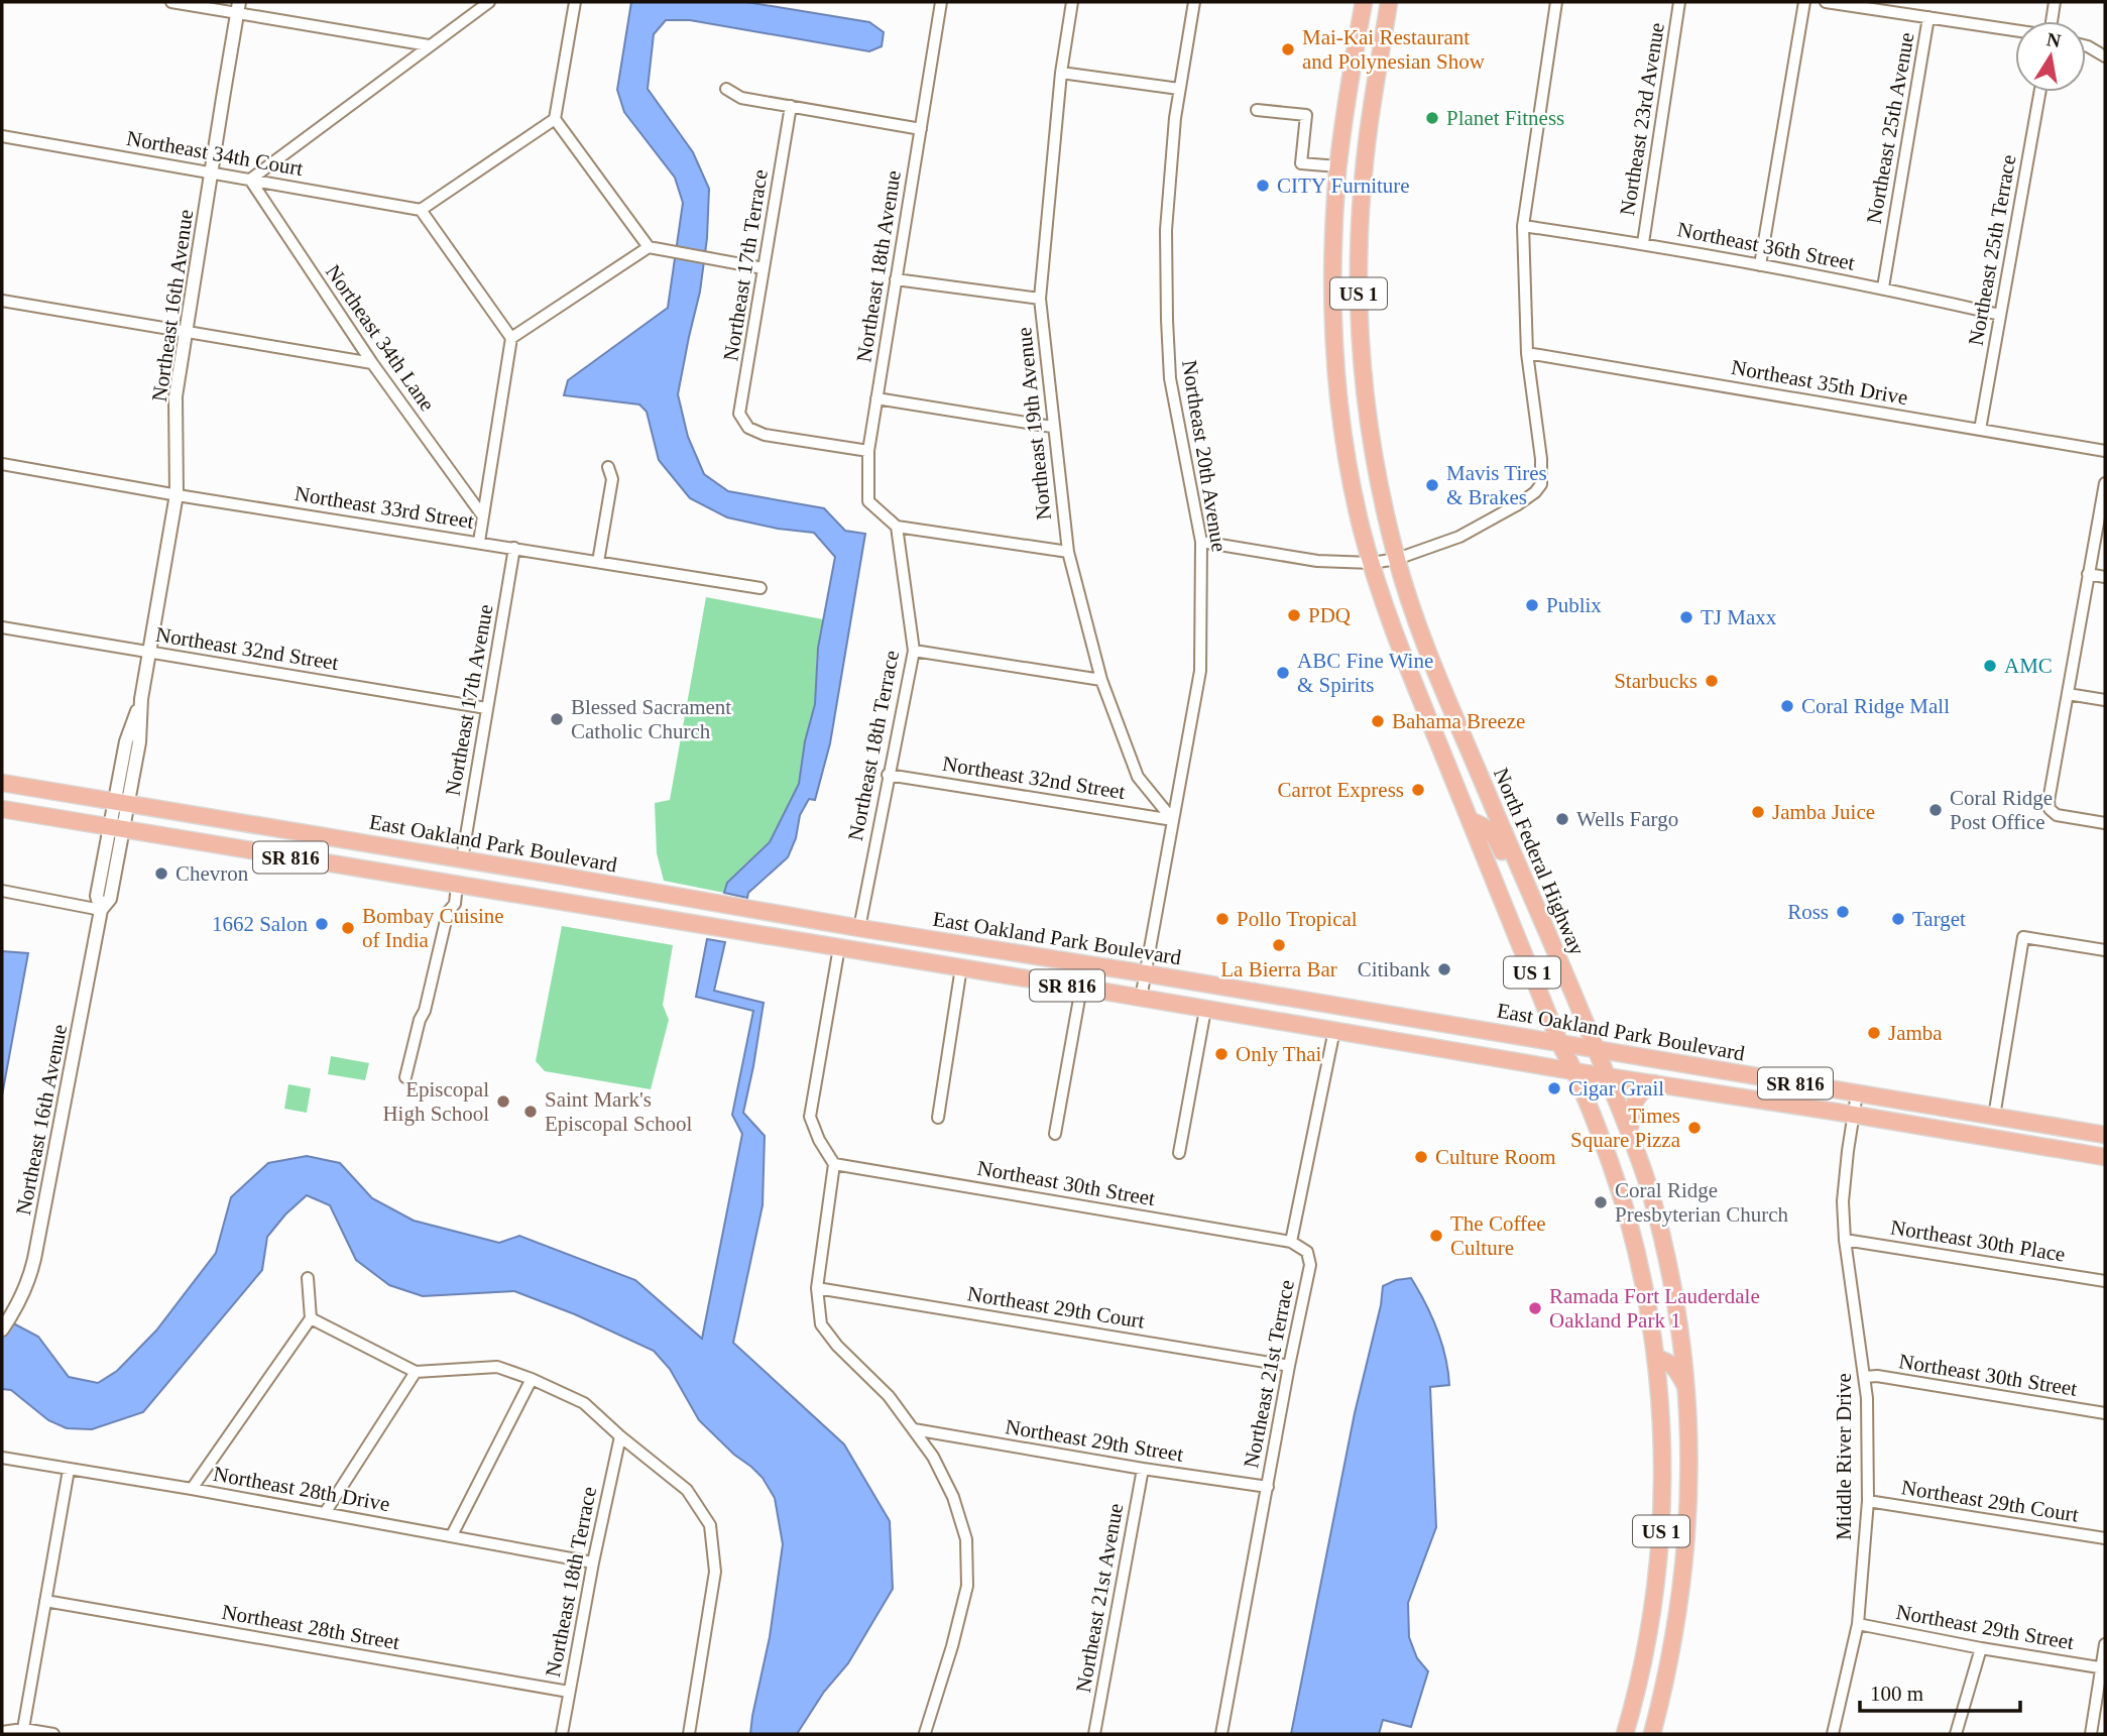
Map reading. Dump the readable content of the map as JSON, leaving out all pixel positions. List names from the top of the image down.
{
  "streets": {
    "main road": [
      "US 1",
      "East Oakland Park Boulevard",
      "SR 816",
      "North Federal Highway"
    ],
    "street": [
      "Northeast 23rd Avenue",
      "Northeast 25th Avenue",
      "Northeast 34th Court",
      "Northeast 36th Street",
      "Northeast 25th Terrace",
      "Northeast 17th Terrace",
      "Northeast 18th Avenue",
      "Northeast 16th Avenue",
      "Northeast 34th Lane",
      "Northeast 35th Drive",
      "Northeast 19th Avenue",
      "Northeast 20th Avenue",
      "Northeast 33rd Street",
      "Northeast 32nd Street",
      "Northeast 17th Avenue",
      "Northeast 18th Terrace",
      "Northeast 30th Street",
      "Northeast 30th Place",
      "Northeast 29th Court",
      "Northeast 21st Terrace",
      "Northeast 29th Street",
      "Middle River Drive",
      "Northeast 28th Drive",
      "Northeast 21st Avenue",
      "Northeast 28th Street"
    ]
  },
  "crossings": [
    ["Northeast 23rd Avenue", "Northeast 36th Street"],
    ["Northeast 25th Avenue", "Northeast 36th Street"],
    ["Northeast 34th Court", "Northeast 16th Avenue"],
    ["Northeast 34th Court", "Northeast 34th Lane"],
    ["Northeast 36th Street", "Northeast 25th Terrace"],
    ["Northeast 25th Terrace", "Northeast 35th Drive"],
    ["Northeast 17th Terrace", "Northeast 18th Avenue"],
    ["Northeast 18th Avenue", "Northeast 18th Terrace"],
    ["US 1", "East Oakland Park Boulevard"],
    ["Northeast 16th Avenue", "Northeast 33rd Street"],
    ["Northeast 16th Avenue", "Northeast 32nd Street"],
    ["Northeast 16th Avenue", "East Oakland Park Boulevard"],
    ["Northeast 19th Avenue", "Northeast 20th Avenue"],
    ["Northeast 19th Avenue", "Northeast 32nd Street"],
    ["Northeast 20th Avenue", "Northeast 32nd Street"],
    ["Northeast 20th Avenue", "East Oakland Park Boulevard"],
    ["Northeast 33rd Street", "Northeast 17th Avenue"],
    ["Northeast 32nd Street", "Northeast 17th Avenue"],
    ["Northeast 32nd Street", "Northeast 18th Terrace"],
    ["Northeast 17th Avenue", "East Oakland Park Boulevard"],
    ["Northeast 18th Terrace", "East Oakland Park Boulevard"],
    ["Northeast 18th Terrace", "Northeast 28th Drive"],
    ["Northeast 18th Terrace", "Northeast 28th Street"],
    ["East Oakland Park Boulevard", "North Federal Highway"],
    ["East Oakland Park Boulevard", "Middle River Drive"],
    ["Northeast 30th Street", "Northeast 21st Terrace"],
    ["Northeast 30th Street", "Middle River Drive"],
    ["Northeast 30th Place", "Middle River Drive"],
    ["Northeast 29th Court", "Northeast 21st Terrace"],
    ["Northeast 29th Court", "Middle River Drive"],
    ["Northeast 21st Terrace", "Northeast 29th Street"],
    ["Northeast 29th Street", "Middle River Drive"],
    ["Northeast 29th Street", "Northeast 21st Avenue"]
  ],
  "places": [
    "Mai-Kai Restaurant and Polynesian Show",
    "Planet Fitness",
    "CITY Furniture",
    "Mavis Tires & Brakes",
    "Publix",
    "PDQ",
    "TJ Maxx",
    "AMC",
    "ABC Fine Wine & Spirits",
    "Starbucks",
    "Coral Ridge Mall",
    "Blessed Sacrament Catholic Church",
    "Bahama Breeze",
    "Carrot Express",
    "Coral Ridge Post Office",
    "Jamba Juice",
    "Wells Fargo",
    "Chevron",
    "Ross",
    "Pollo Tropical",
    "Target",
    "1662 Salon",
    "Bombay Cuisine of India",
    "La Bierra Bar",
    "Citibank",
    "Jamba",
    "Only Thai",
    "Cigar Grail",
    "Episcopal High School",
    "Saint Mark's Episcopal School",
    "Times Square Pizza",
    "Culture Room",
    "Coral Ridge Presbyterian Church",
    "The Coffee Culture",
    "Ramada Fort Lauderdale Oakland Park 1"
  ],
  "scale_bar": "100 m",
  "north": "top"
}
